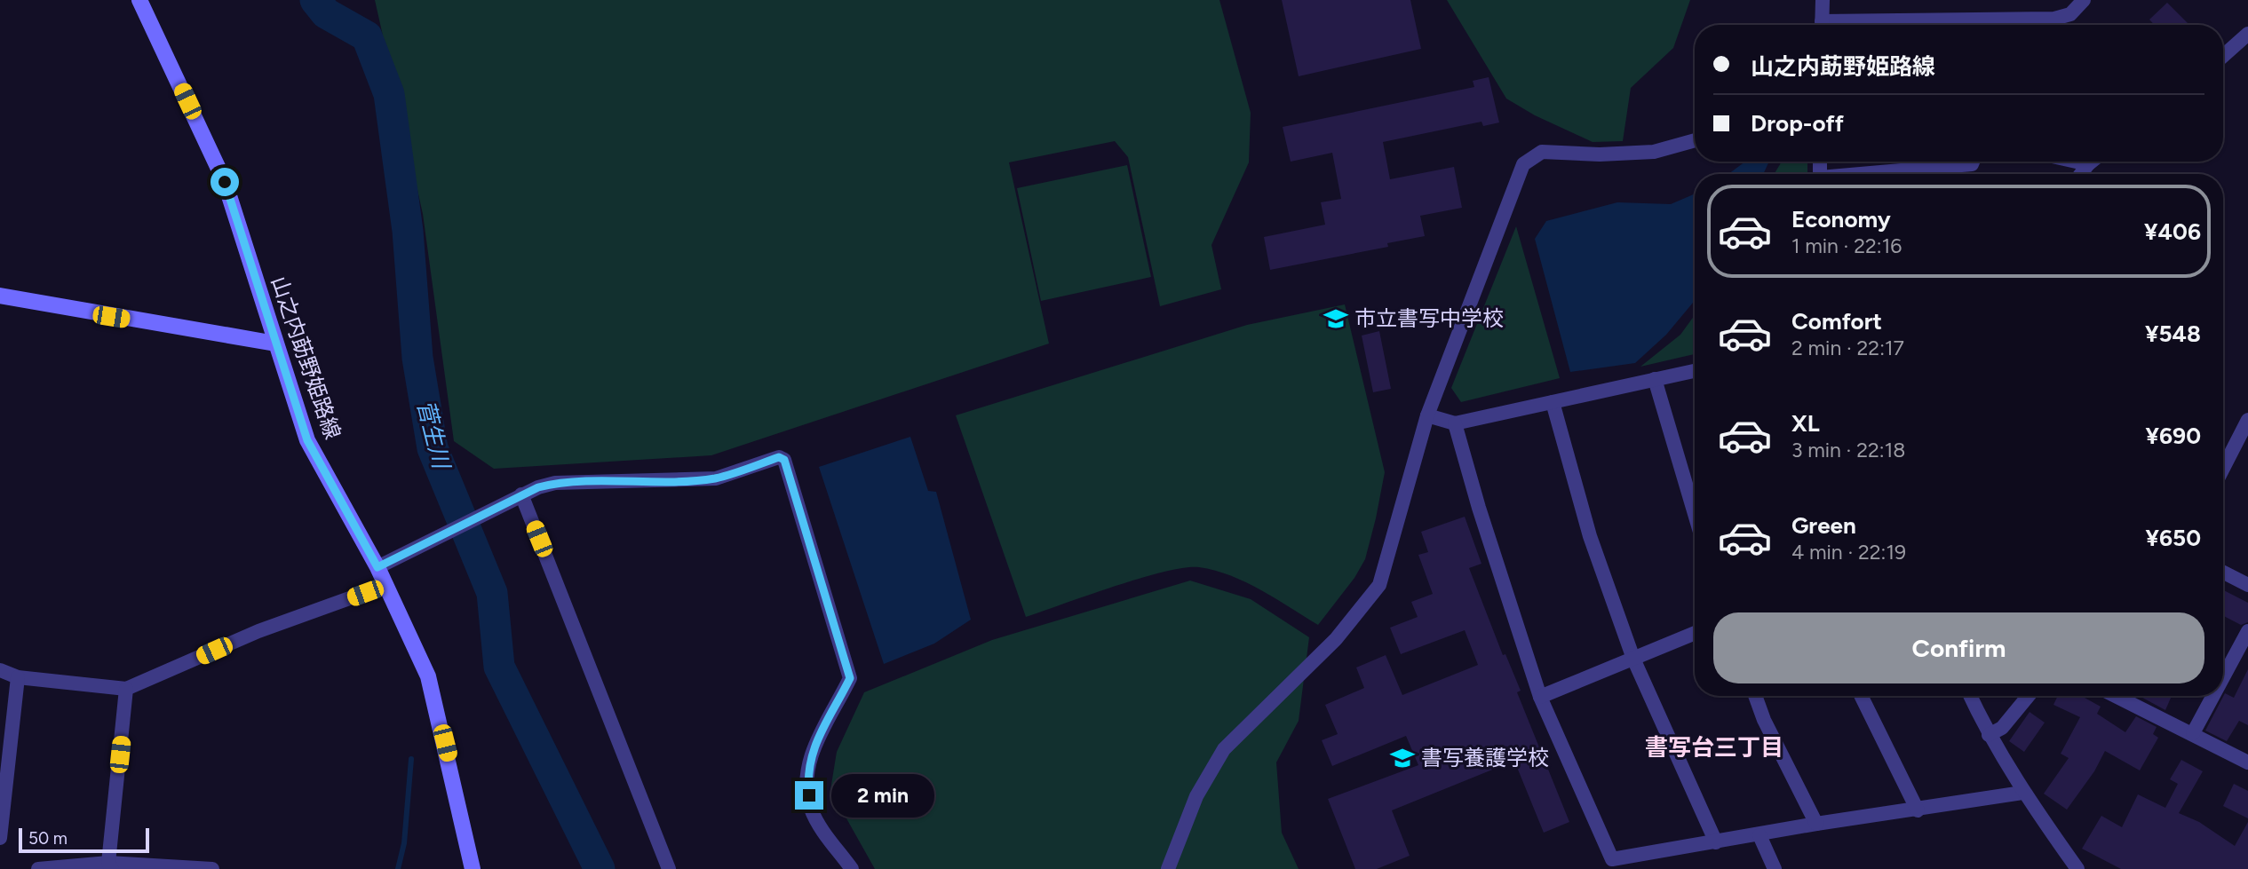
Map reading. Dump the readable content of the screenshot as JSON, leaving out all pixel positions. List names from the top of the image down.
{
  "streets": {
    "main road": ["山之内莇野姫路線"]
  },
  "districts": ["書写台三丁目"],
  "water": ["菅生川"],
  "places": {
    "school or university": ["市立書写中学校", "書写養護学校"]
  },
  "scale_bar": "50 m",
  "page": {
    "banner": ["山之内莇野姫路線", "Drop-off"],
    "list": [
      {
        "name": "Economy",
        "note": "1 min · 22:16",
        "value": "¥406"
      },
      {
        "name": "Comfort",
        "note": "2 min · 22:17",
        "value": "¥548"
      },
      {
        "name": "XL",
        "note": "3 min · 22:18",
        "value": "¥690"
      },
      {
        "name": "Green",
        "note": "4 min · 22:19",
        "value": "¥650"
      }
    ],
    "buttons": "Confirm",
    "bubble": "2 min",
    "scale": "50 m"
  }
}
